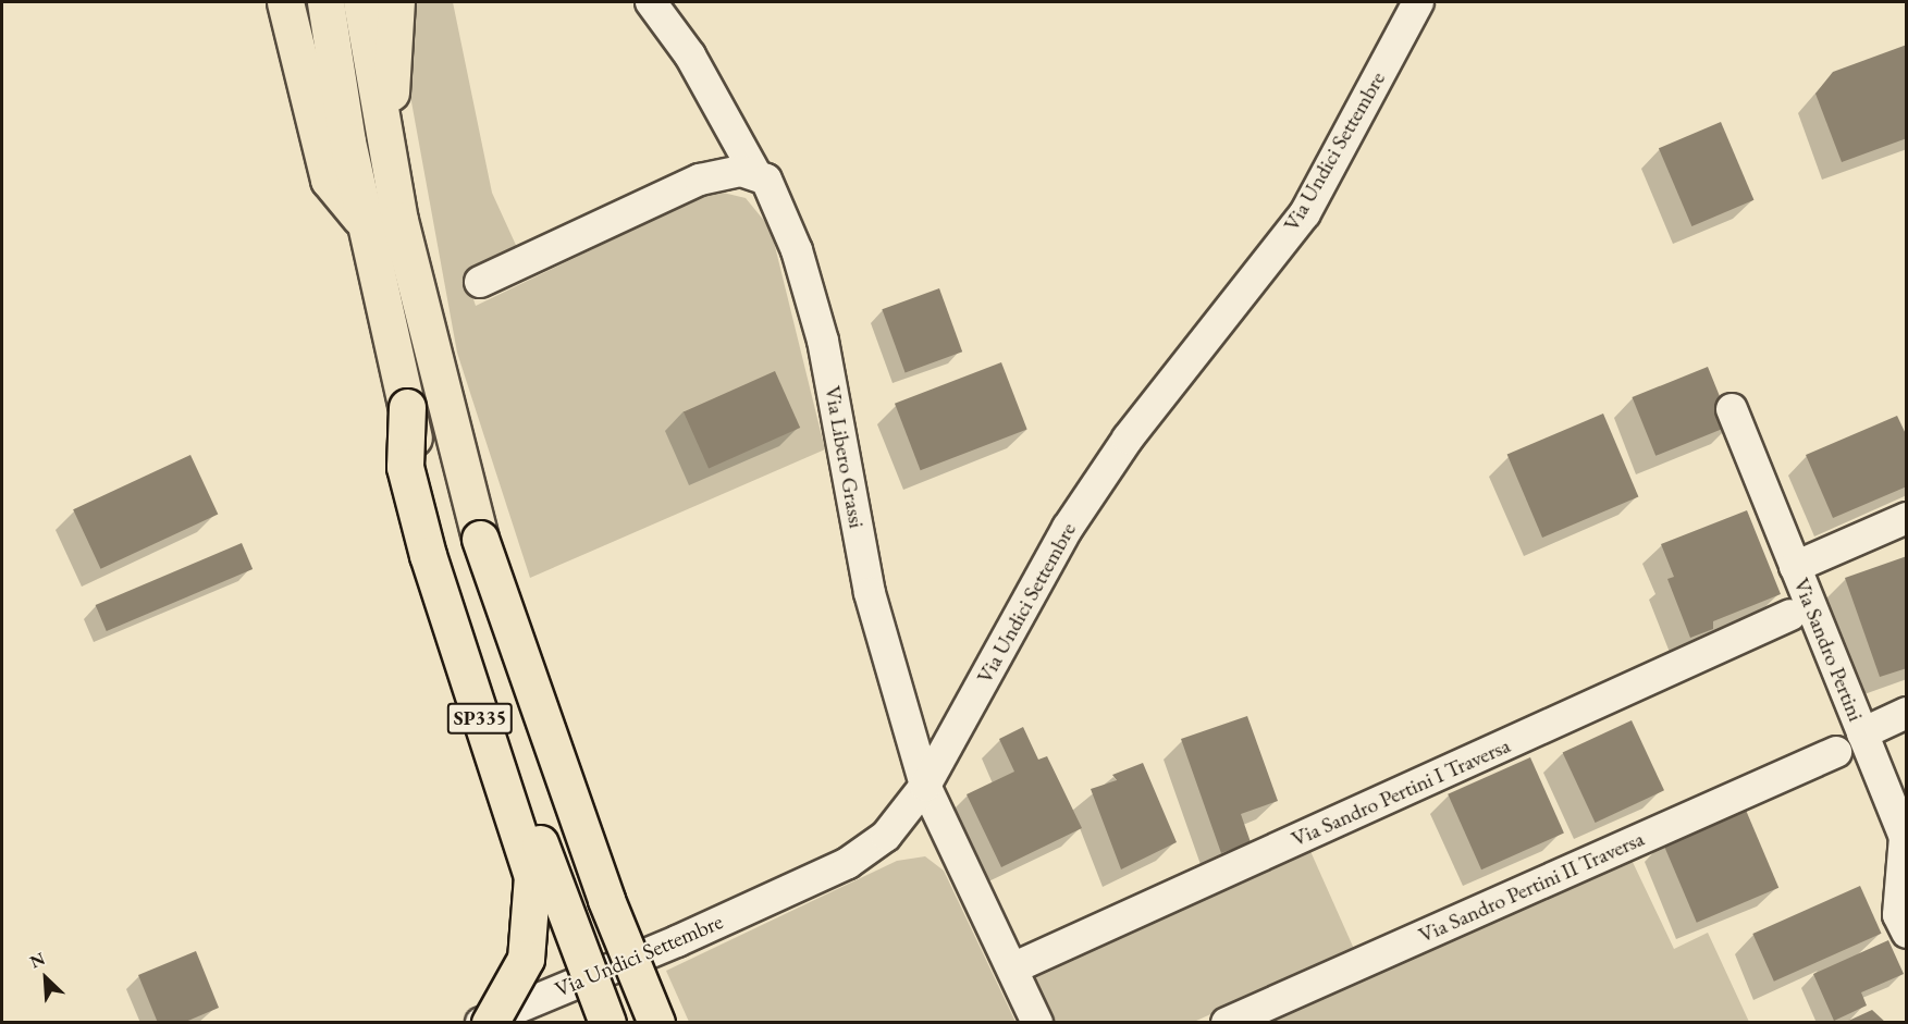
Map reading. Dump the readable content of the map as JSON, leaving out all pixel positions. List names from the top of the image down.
{
  "streets": {
    "highway": ["SP335"],
    "street": [
      "Via Undici Settembre",
      "Via Libero Grassi",
      "Via Sandro Pertini",
      "Via Sandro Pertini I Traversa",
      "Via Sandro Pertini II Traversa"
    ]
  },
  "crossings": [
    ["Via Undici Settembre", "Via Libero Grassi"],
    ["Via Libero Grassi", "Via Sandro Pertini I Traversa"]
  ],
  "north": "top left"
}
